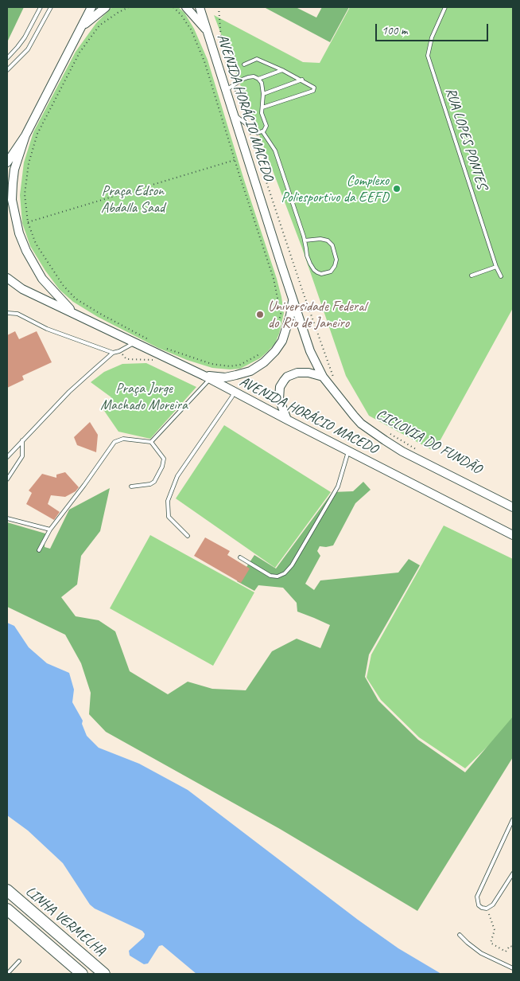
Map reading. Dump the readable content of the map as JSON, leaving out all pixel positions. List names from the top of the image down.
{
  "streets": {
    "highway": ["LINHA VERMELHA"],
    "street": ["AVENIDA HORÁCIO MACEDO"],
    "lane": ["RUA LOPES PONTES"],
    "path": ["CICLOVIA DO FUNDÃO"]
  },
  "parks": ["Praça Edson Abdalla Saad", "Praça Jorge Machado Moreira"],
  "places": ["Complexo Poliesportivo da EEFD", "Universidade Federal do Rio de Janeiro"],
  "scale_bar": "100 m"
}
